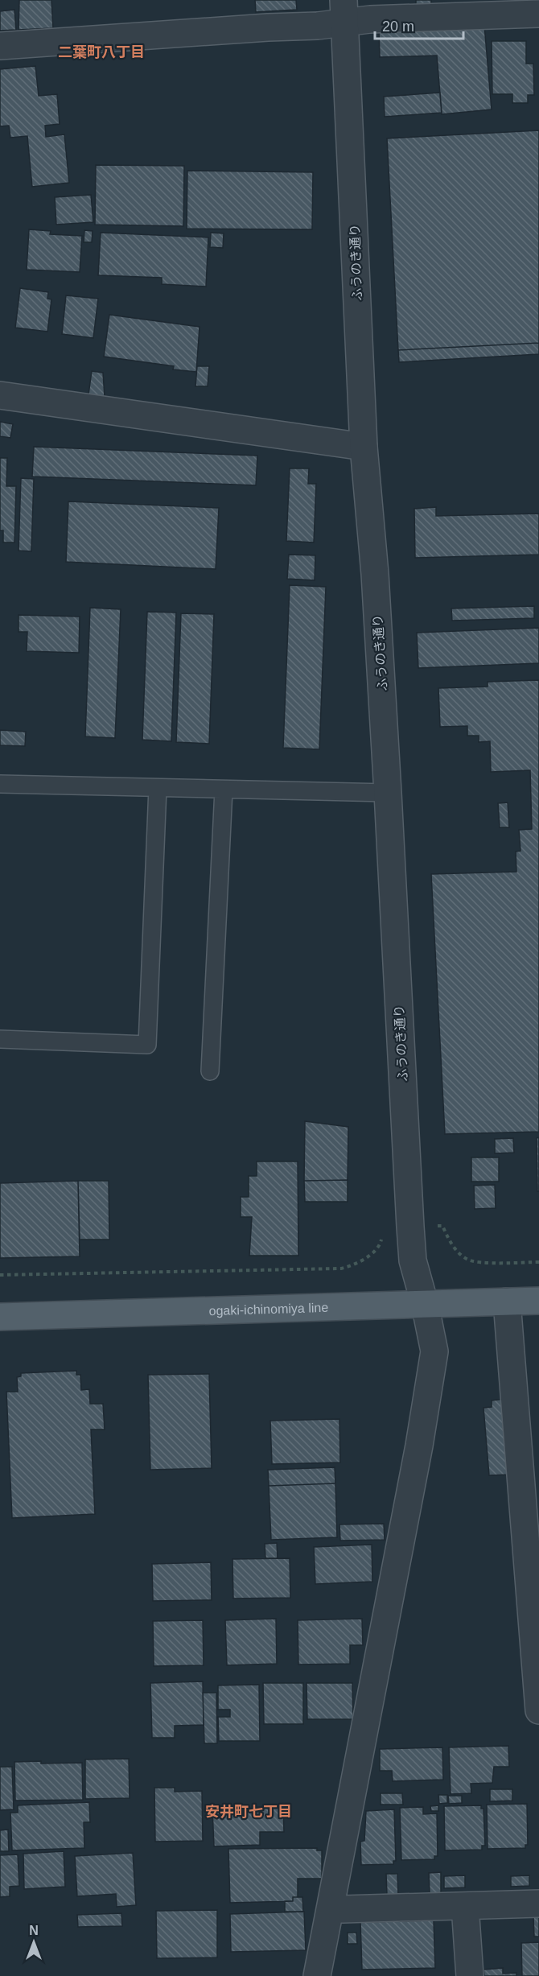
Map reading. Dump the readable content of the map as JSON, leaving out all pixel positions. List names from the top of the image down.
{
  "streets": {
    "main road": ["ogaki-ichinomiya line"],
    "street": ["ふうのき通り"]
  },
  "crossings": [
    ["ふうのき通り", "ogaki-ichinomiya line"]
  ],
  "districts": ["二葉町八丁目", "安井町七丁目"],
  "scale_bar": "20 m",
  "north": "top"
}
